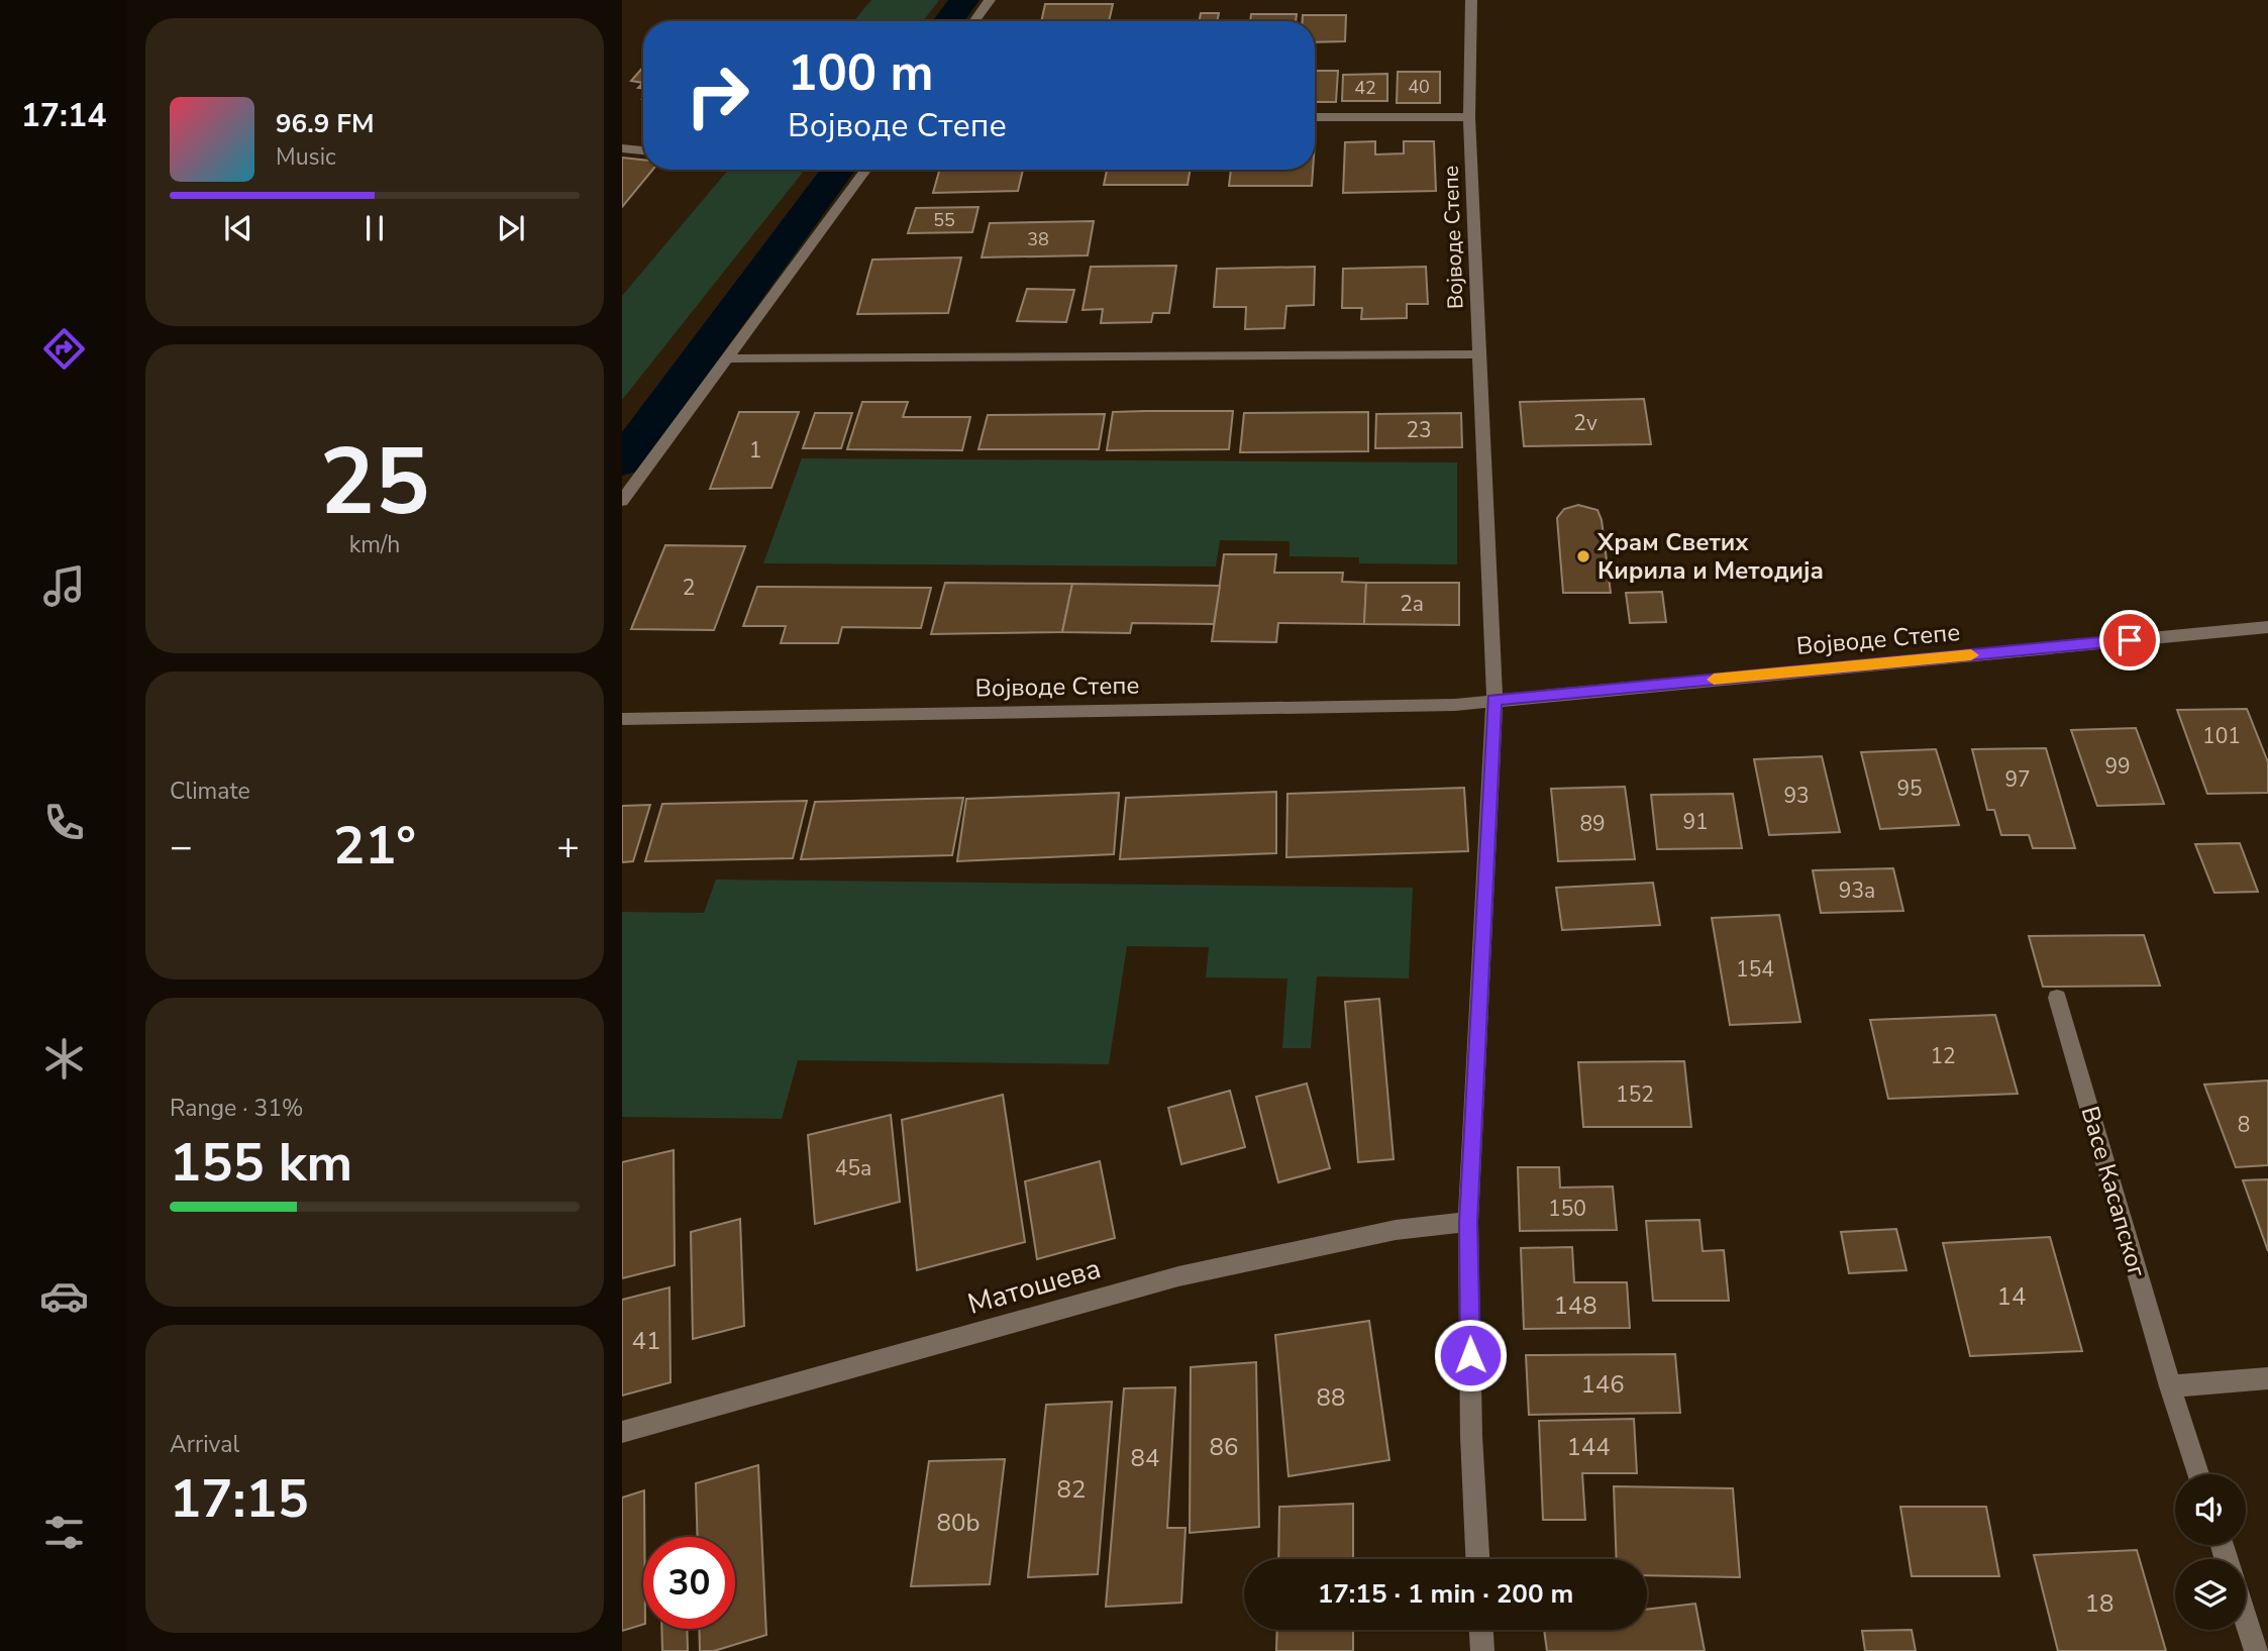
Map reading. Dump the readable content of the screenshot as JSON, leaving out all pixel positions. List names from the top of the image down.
{
  "streets": {
    "street": ["Војводе Степе", "Васе Касапског", "Матошева"]
  },
  "places": ["Храм Светих Кирила и Методија"],
  "house_numbers": [
    "40",
    "42",
    "55",
    "38",
    "2v",
    "23",
    "1",
    "2",
    "2a",
    "101",
    "99",
    "97",
    "95",
    "93",
    "91",
    "89",
    "93a",
    "154",
    "12",
    "152",
    "8",
    "45a",
    "150",
    "14",
    "148",
    "41",
    "146",
    "88",
    "86",
    "144",
    "84",
    "82",
    "80b",
    "18"
  ],
  "page": {
    "tabs": "17:14",
    "turn": ["100 m", "Војводе Степе"],
    "song": ["96.9 FM", "Music"],
    "tile": [
      ["25", "km/h"],
      "Climate",
      ["Range · 31%", "155 km"],
      ["Arrival", "17:15"]
    ],
    "heat": ["−", "21°", "+"],
    "limit": "30",
    "trip": "17:15 · 1 min · 200 m"
  }
}
